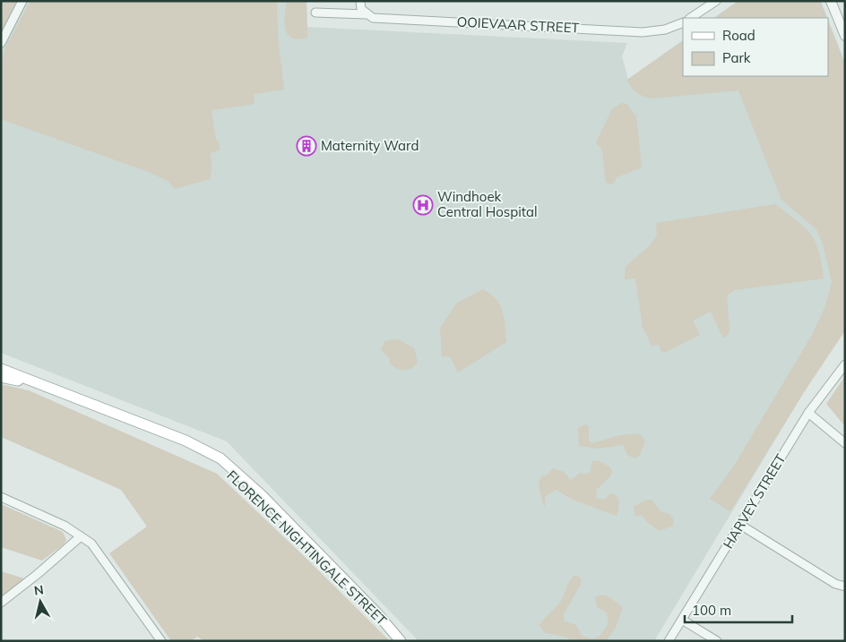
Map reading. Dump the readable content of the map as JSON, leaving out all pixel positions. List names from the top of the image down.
{
  "streets": {
    "main road": ["FLORENCE NIGHTINGALE STREET"],
    "street": ["OOIEVAAR STREET", "HARVEY STREET"]
  },
  "places": {
    "building": ["Maternity Ward"],
    "hospital": ["Windhoek Central Hospital"]
  },
  "legend": ["Road", "Park"],
  "scale_bar": "100 m",
  "north": "top"
}
